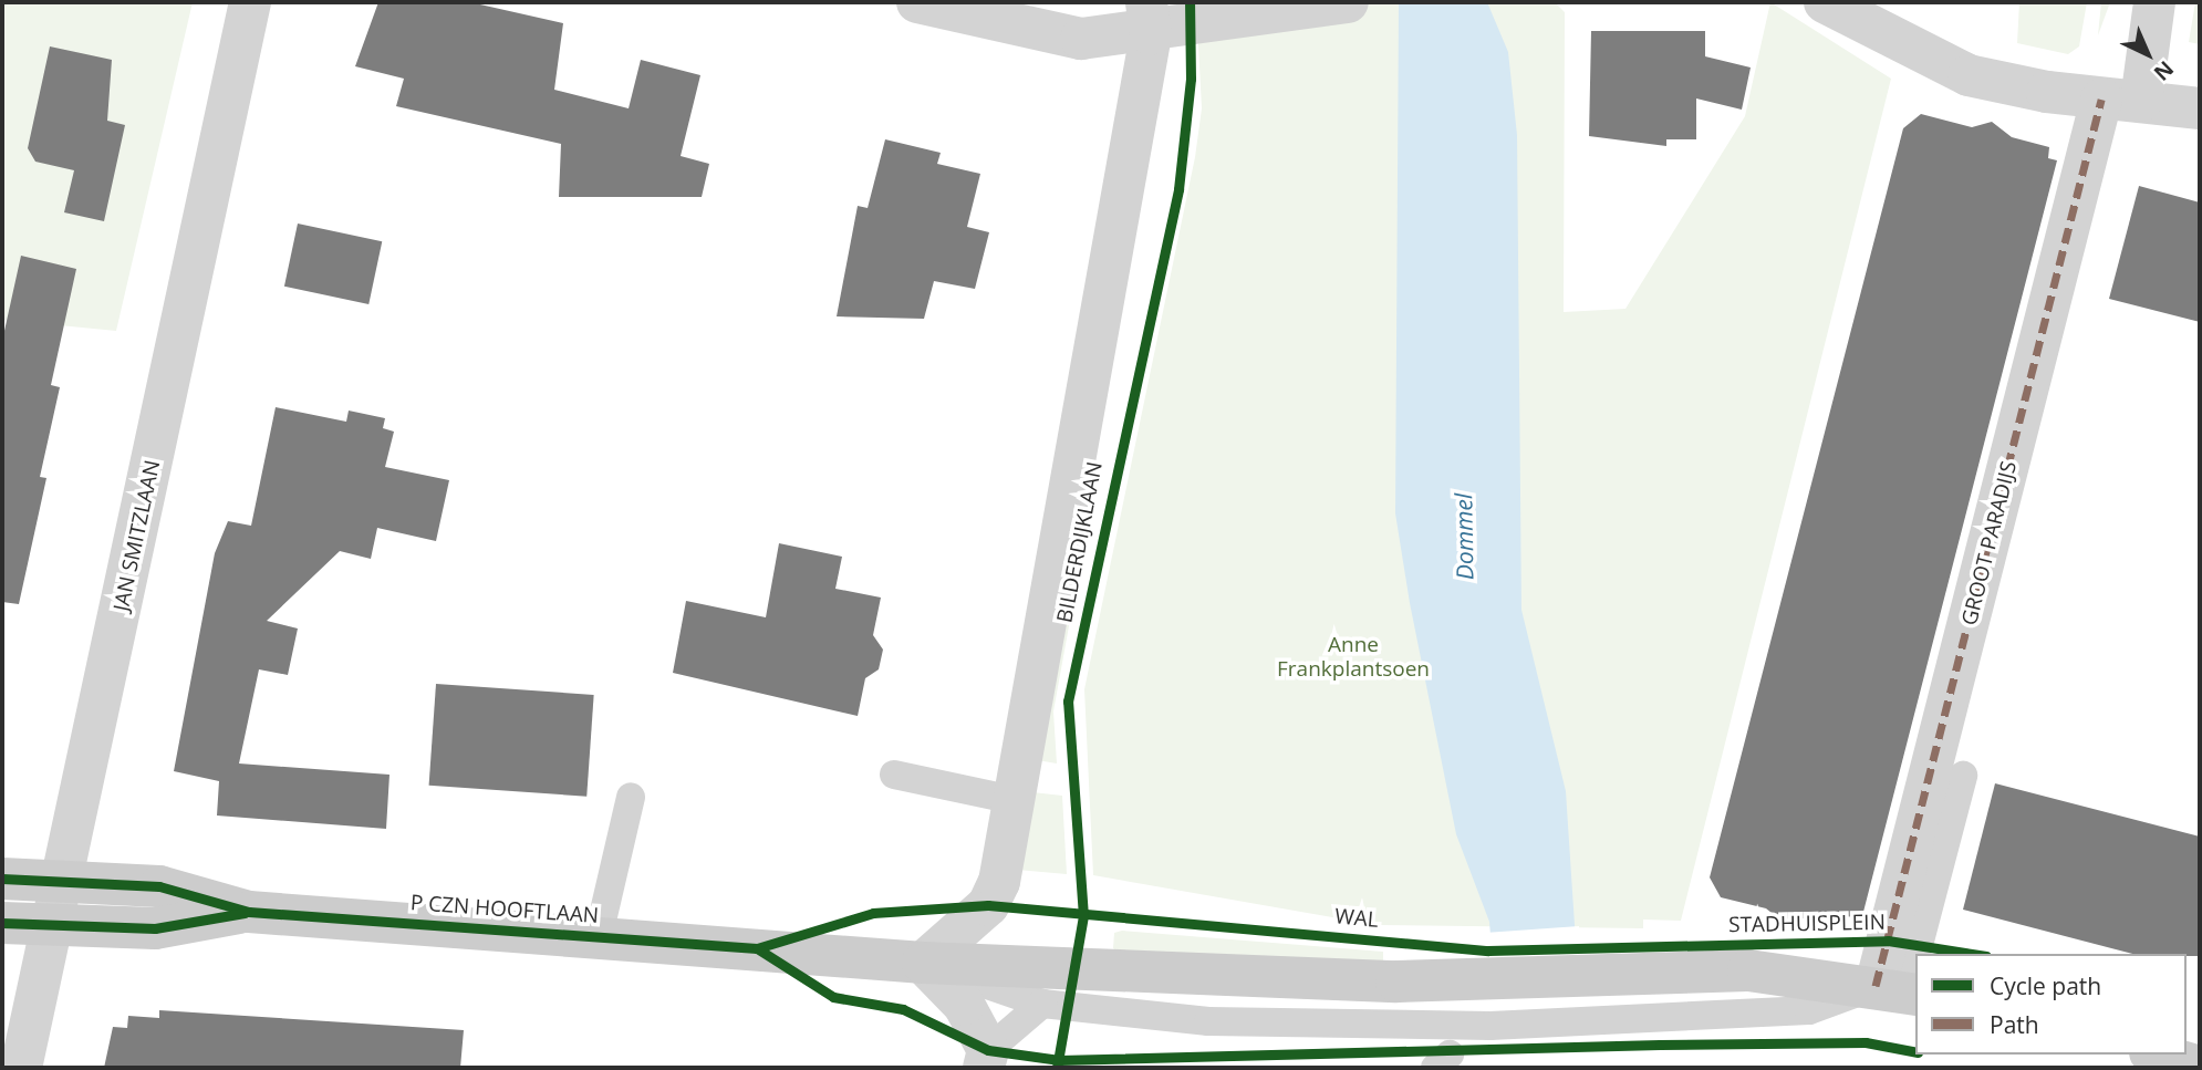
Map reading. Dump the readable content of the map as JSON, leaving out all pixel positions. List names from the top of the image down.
{
  "streets": {
    "street": [
      "JAN SMITZLAAN",
      "BILDERDIJKLAAN",
      "GROOT PARADIJS",
      "P CZN HOOFTLAAN"
    ],
    "cycle path": ["WAL"]
  },
  "crossings": [
    ["JAN SMITZLAAN", "P CZN HOOFTLAAN"],
    ["BILDERDIJKLAAN", "P CZN HOOFTLAAN"]
  ],
  "water": ["Dommel"],
  "parks": ["Anne Frankplantsoen"],
  "legend": ["Cycle path", "Path"],
  "north": "bottom right"
}
